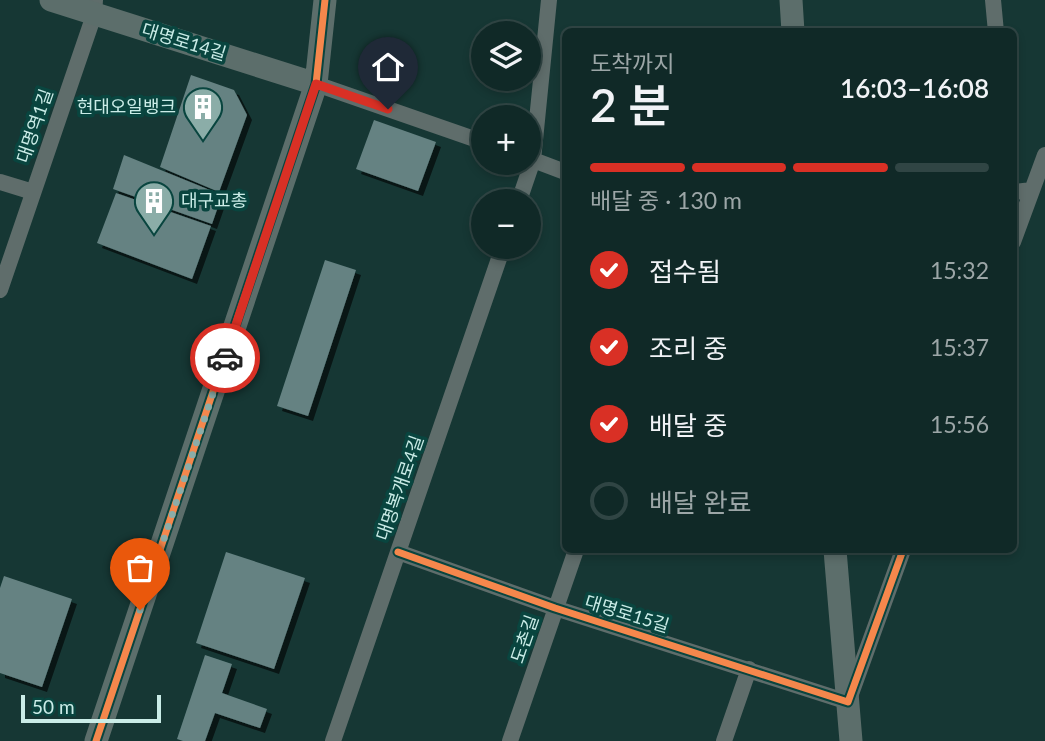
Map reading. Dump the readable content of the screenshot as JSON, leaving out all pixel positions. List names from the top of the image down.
{
  "streets": {
    "main road": ["대명로14길"],
    "street": [
      "대명역1길",
      "대명복개로4길",
      "대명로15길",
      "도촌길"
    ]
  },
  "crossings": [
    ["대명로14길", "대명역1길"],
    ["대명복개로4길", "대명로15길"],
    ["대명로15길", "도촌길"]
  ],
  "places": {
    "building": ["현대오일뱅크", "대구교총"]
  },
  "scale_bar": "50 m",
  "page": {
    "map_buttons": ["+", "−"],
    "heading": ["2 분", "도착까지", "16:03–16:08"],
    "bar": "배달 중 · 130 m",
    "list": [
      ["접수됨", "15:32"],
      ["조리 중", "15:37"],
      ["배달 중", "15:56"],
      "배달 완료"
    ],
    "scale": "50 m"
  }
}
